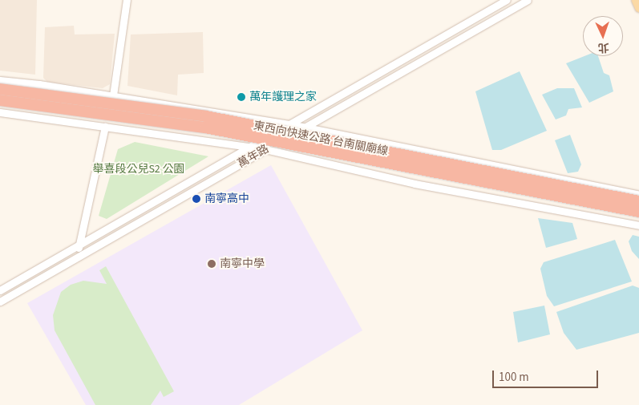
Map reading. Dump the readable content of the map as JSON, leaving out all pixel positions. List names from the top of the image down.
{
  "streets": {
    "highway": ["東西向快速公路 台南關廟線"],
    "street": ["萬年路"]
  },
  "parks": ["舉喜段公兒S2 公園"],
  "places": ["萬年護理之家", "南寧高中", "南寧中學"],
  "scale_bar": "100 m",
  "north": "bottom"
}
